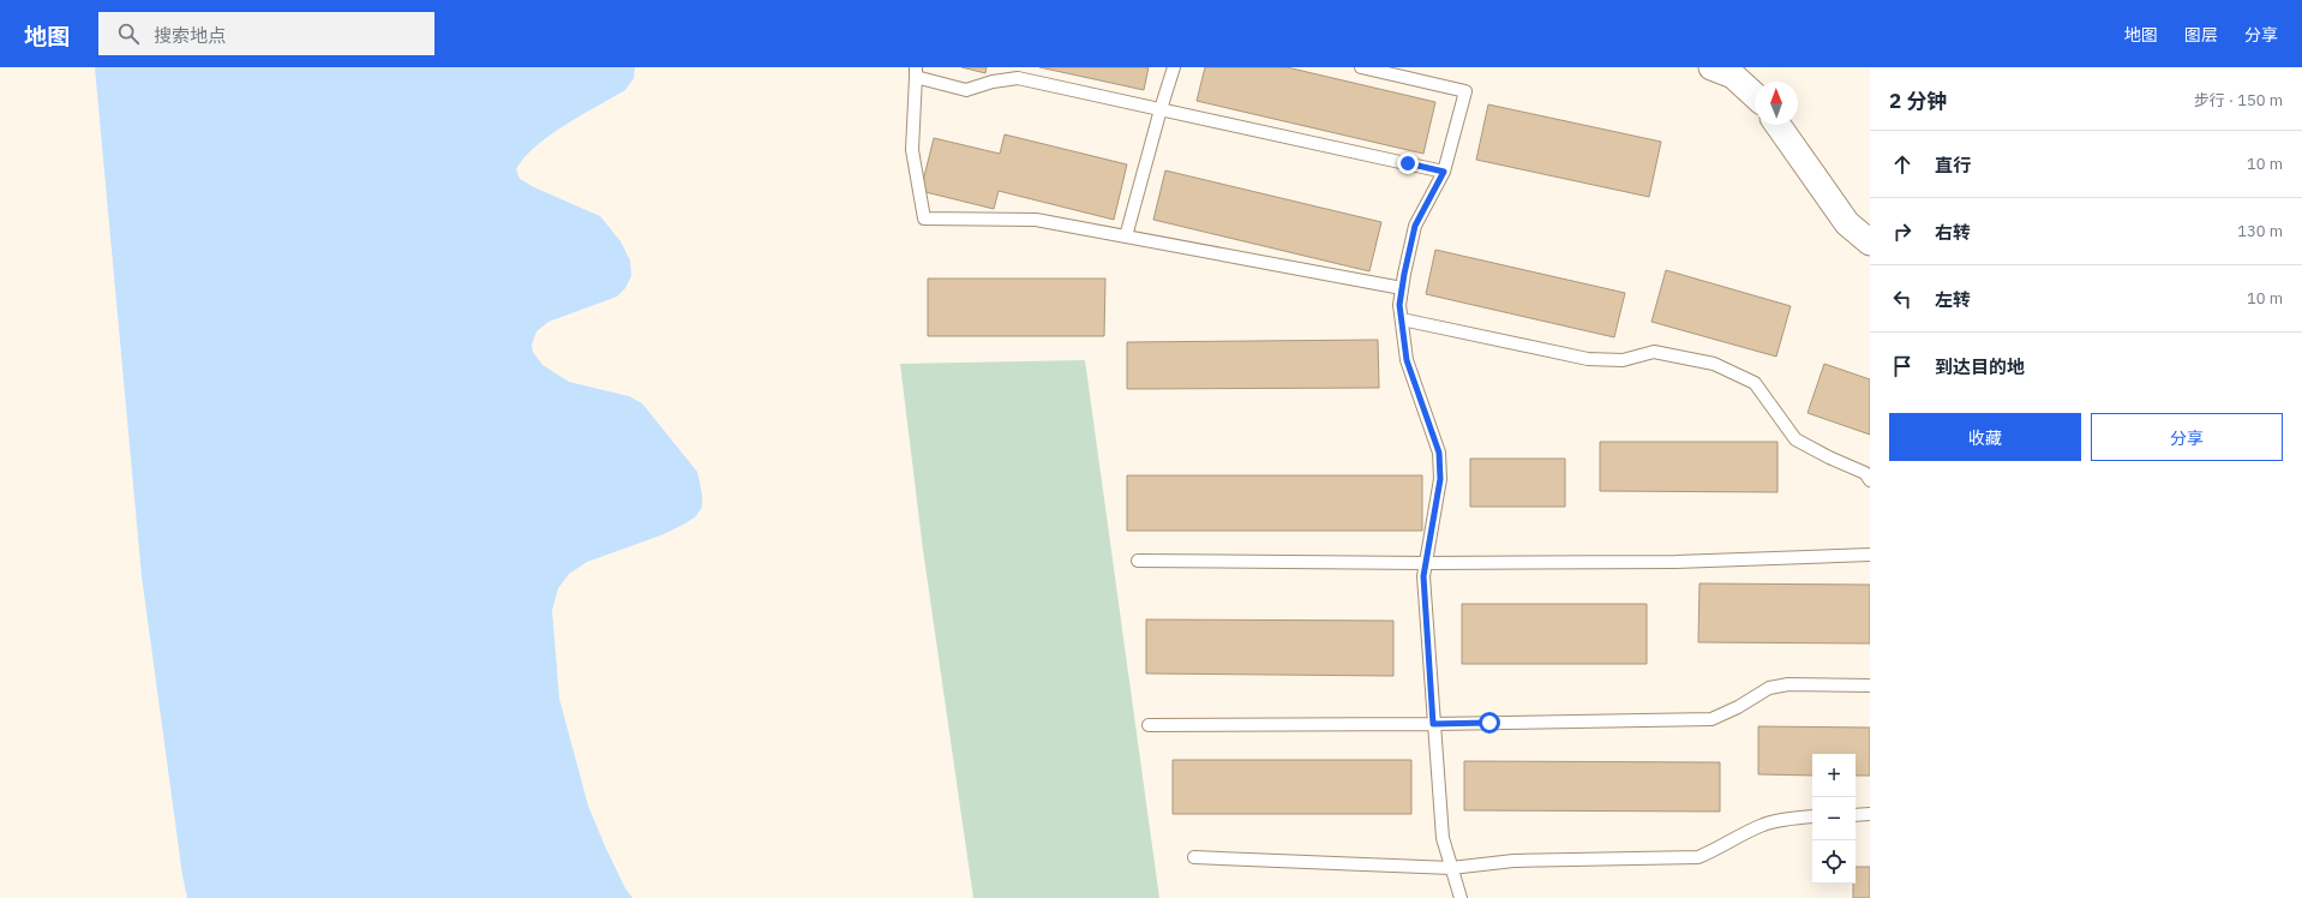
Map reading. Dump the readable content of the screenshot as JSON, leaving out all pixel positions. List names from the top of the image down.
{
  "north": "top",
  "page": {
    "header": "地图",
    "search": "搜索地点",
    "nav": ["地图", "图层", "分享"],
    "heading": ["2 分钟", "步行 · 150 m"],
    "list": [
      ["直行", "10 m"],
      ["右转", "130 m"],
      ["左转", "10 m"],
      "到达目的地"
    ],
    "buttons": ["收藏", "分享"],
    "map_buttons": ["+", "−"]
  }
}
